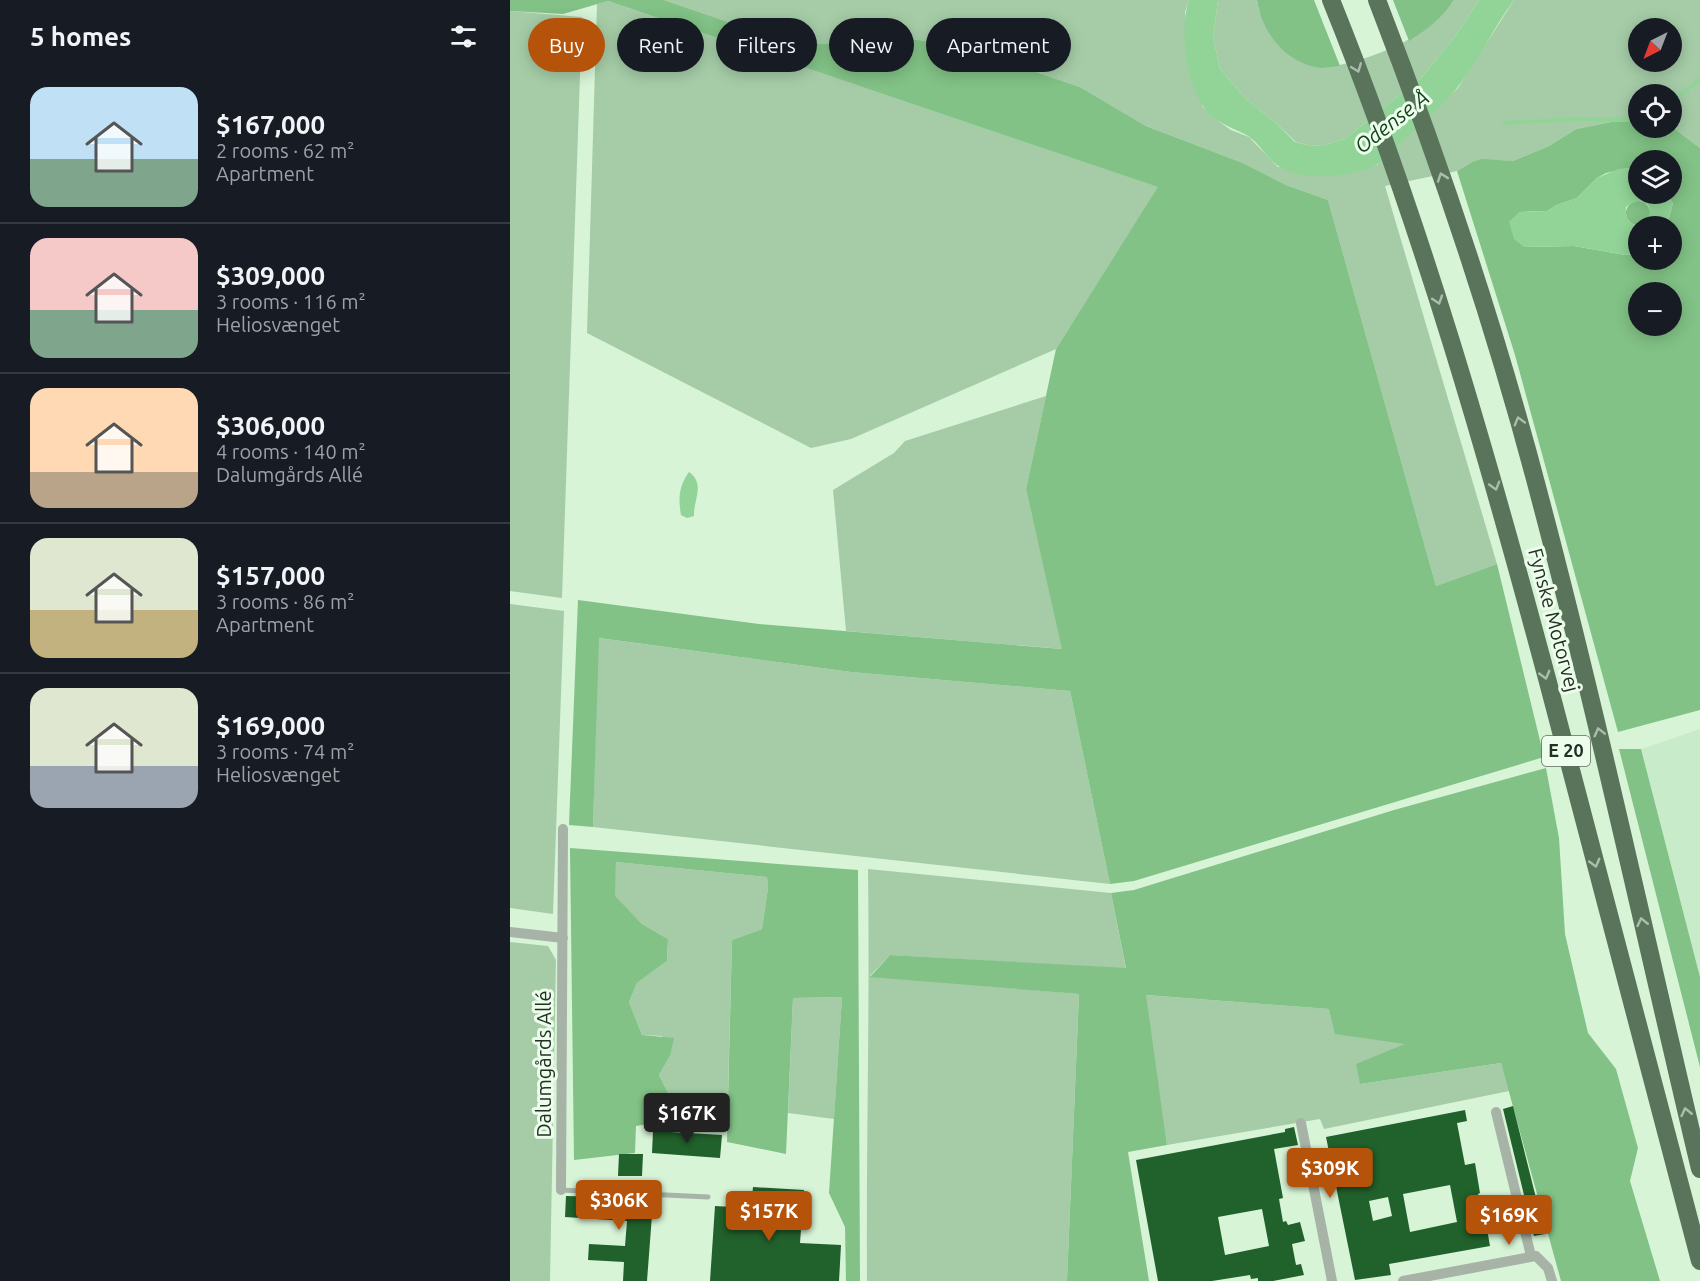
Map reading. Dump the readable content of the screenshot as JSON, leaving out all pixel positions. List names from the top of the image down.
{
  "streets": {
    "highway": ["Fynske Motorvej", "E 20"],
    "street": ["Dalumgårds Allé"]
  },
  "water": ["Odense Å"],
  "north": "bottom left",
  "page": {
    "heading": "5 homes",
    "map_buttons": ["+", "−"],
    "chip": [
      "Buy",
      "Rent",
      "Filters",
      "New",
      "Apartment"
    ],
    "list": [
      {
        "name": "$167,000",
        "note": "2 rooms · 62 m² · Apartment"
      },
      {
        "name": "$309,000",
        "note": "3 rooms · 116 m² · Heliosvænget"
      },
      {
        "name": "$306,000",
        "note": "4 rooms · 140 m² · Dalumgårds Allé"
      },
      {
        "name": "$157,000",
        "note": "3 rooms · 86 m² · Apartment"
      },
      {
        "name": "$169,000",
        "note": "3 rooms · 74 m² · Heliosvænget"
      }
    ],
    "price": [
      "$167K",
      "$309K",
      "$306K",
      "$157K",
      "$169K"
    ]
  }
}
